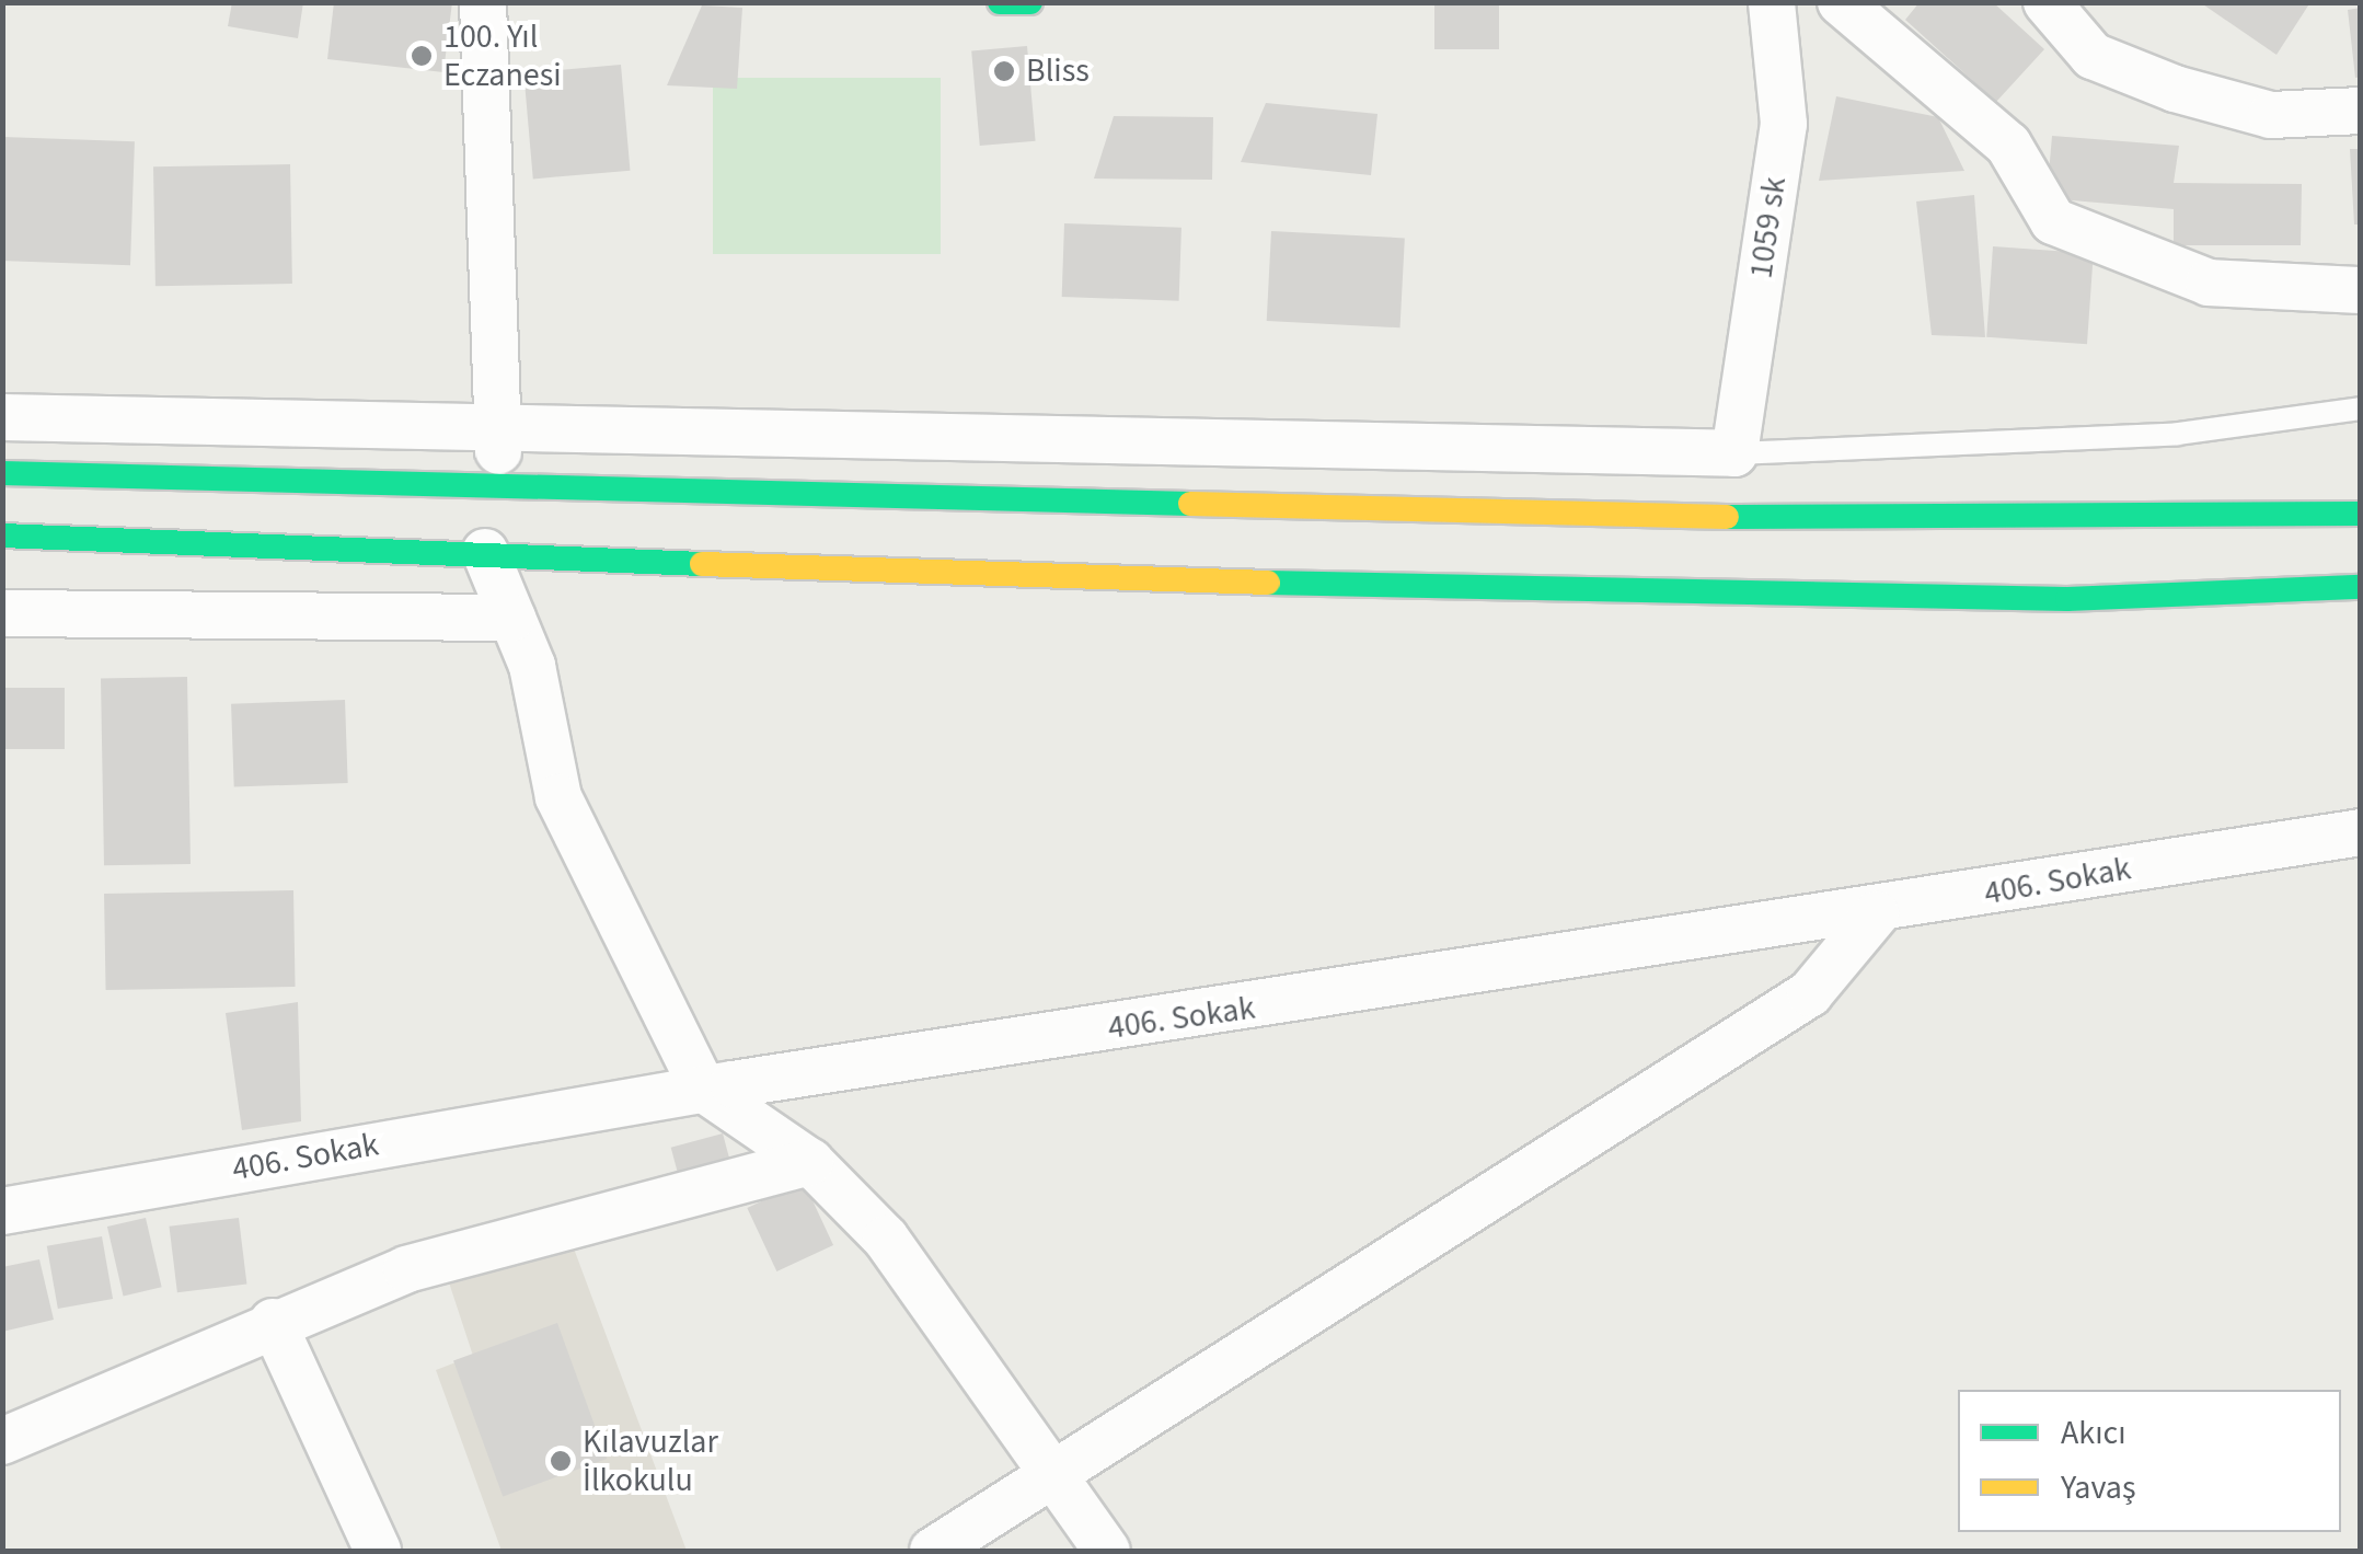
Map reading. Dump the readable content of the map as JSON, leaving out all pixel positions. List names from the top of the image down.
{
  "streets": {
    "street": ["1059 sk", "406. Sokak"]
  },
  "places": ["100. Yıl Eczanesi", "Bliss", "Kılavuzlar İlkokulu"],
  "legend": ["Akıcı", "Yavaş"]
}
